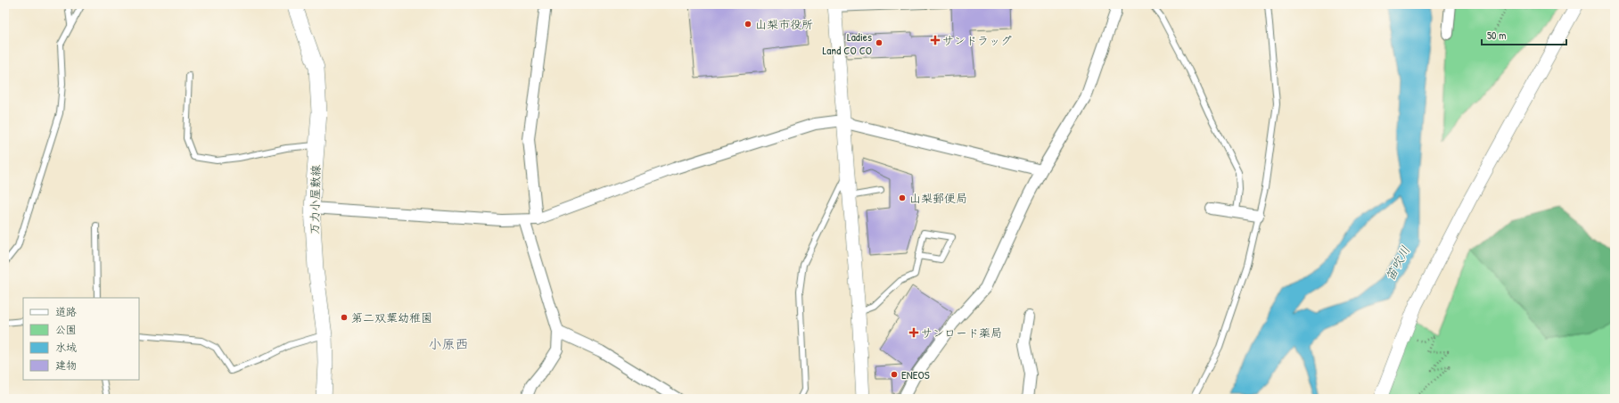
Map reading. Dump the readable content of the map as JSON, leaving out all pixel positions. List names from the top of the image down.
{
  "streets": {
    "main road": ["万力小屋敷線"]
  },
  "districts": ["小原西"],
  "water": ["笛吹川"],
  "places": {
    "other": [
      "山梨市役所",
      "Ladies Land CO CO",
      "山梨郵便局",
      "第二双葉幼稚園",
      "ENEOS"
    ],
    "health": ["サンドラッグ", "サンロード薬局"]
  },
  "legend": [
    "道路",
    "公園",
    "水域",
    "建物"
  ],
  "scale_bar": "50 m"
}
